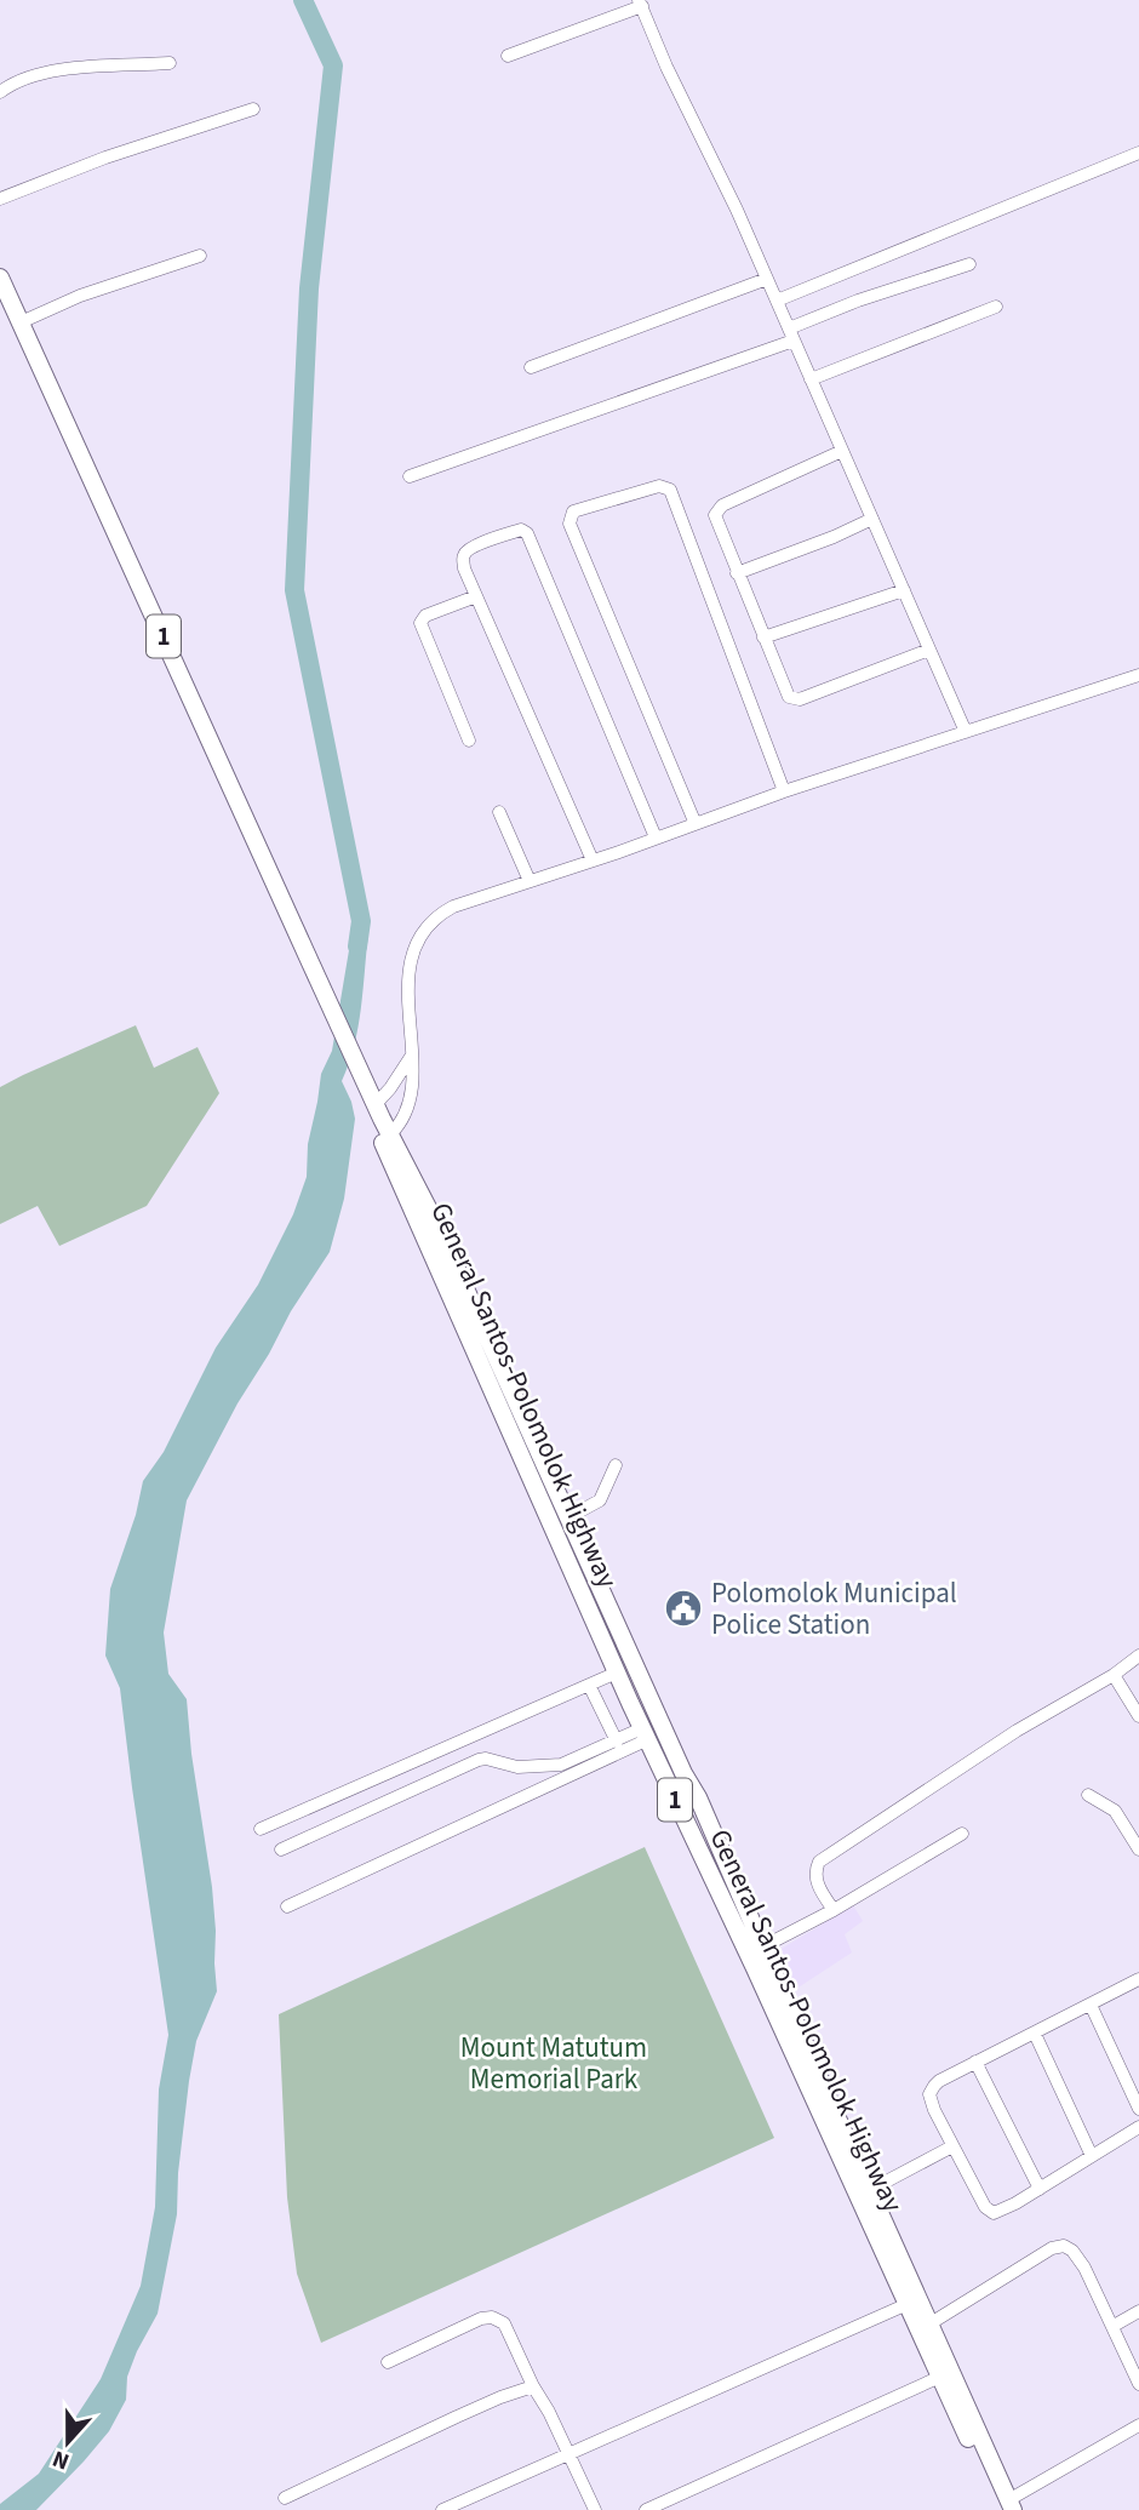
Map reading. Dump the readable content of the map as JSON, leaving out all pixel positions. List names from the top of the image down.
{
  "streets": {
    "highway": ["1", "General Santos-Polomolok Highway"]
  },
  "crossings": [
    ["1", "General Santos-Polomolok Highway"]
  ],
  "parks": ["Mount Matutum Memorial Park"],
  "places": {
    "public building": ["Polomolok Municipal Police Station"]
  },
  "north": "bottom"
}
